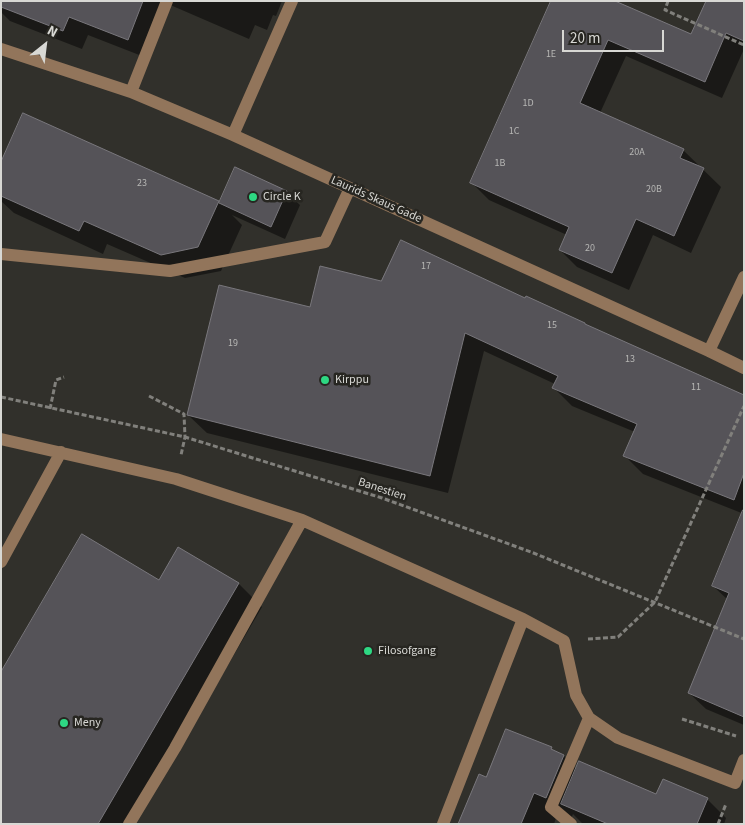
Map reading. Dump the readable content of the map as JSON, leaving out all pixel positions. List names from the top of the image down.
{
  "streets": {
    "street": ["Laurids Skaus Gade"],
    "path": ["Banestien"]
  },
  "places": [
    "Circle K",
    "Kirppu",
    "Filosofgang",
    "Meny"
  ],
  "house_numbers": [
    "1E",
    "1D",
    "1C",
    "20A",
    "1B",
    "23",
    "20B",
    "20",
    "17",
    "15",
    "19",
    "13",
    "11"
  ],
  "scale_bar": "20 m",
  "north": "top right"
}
